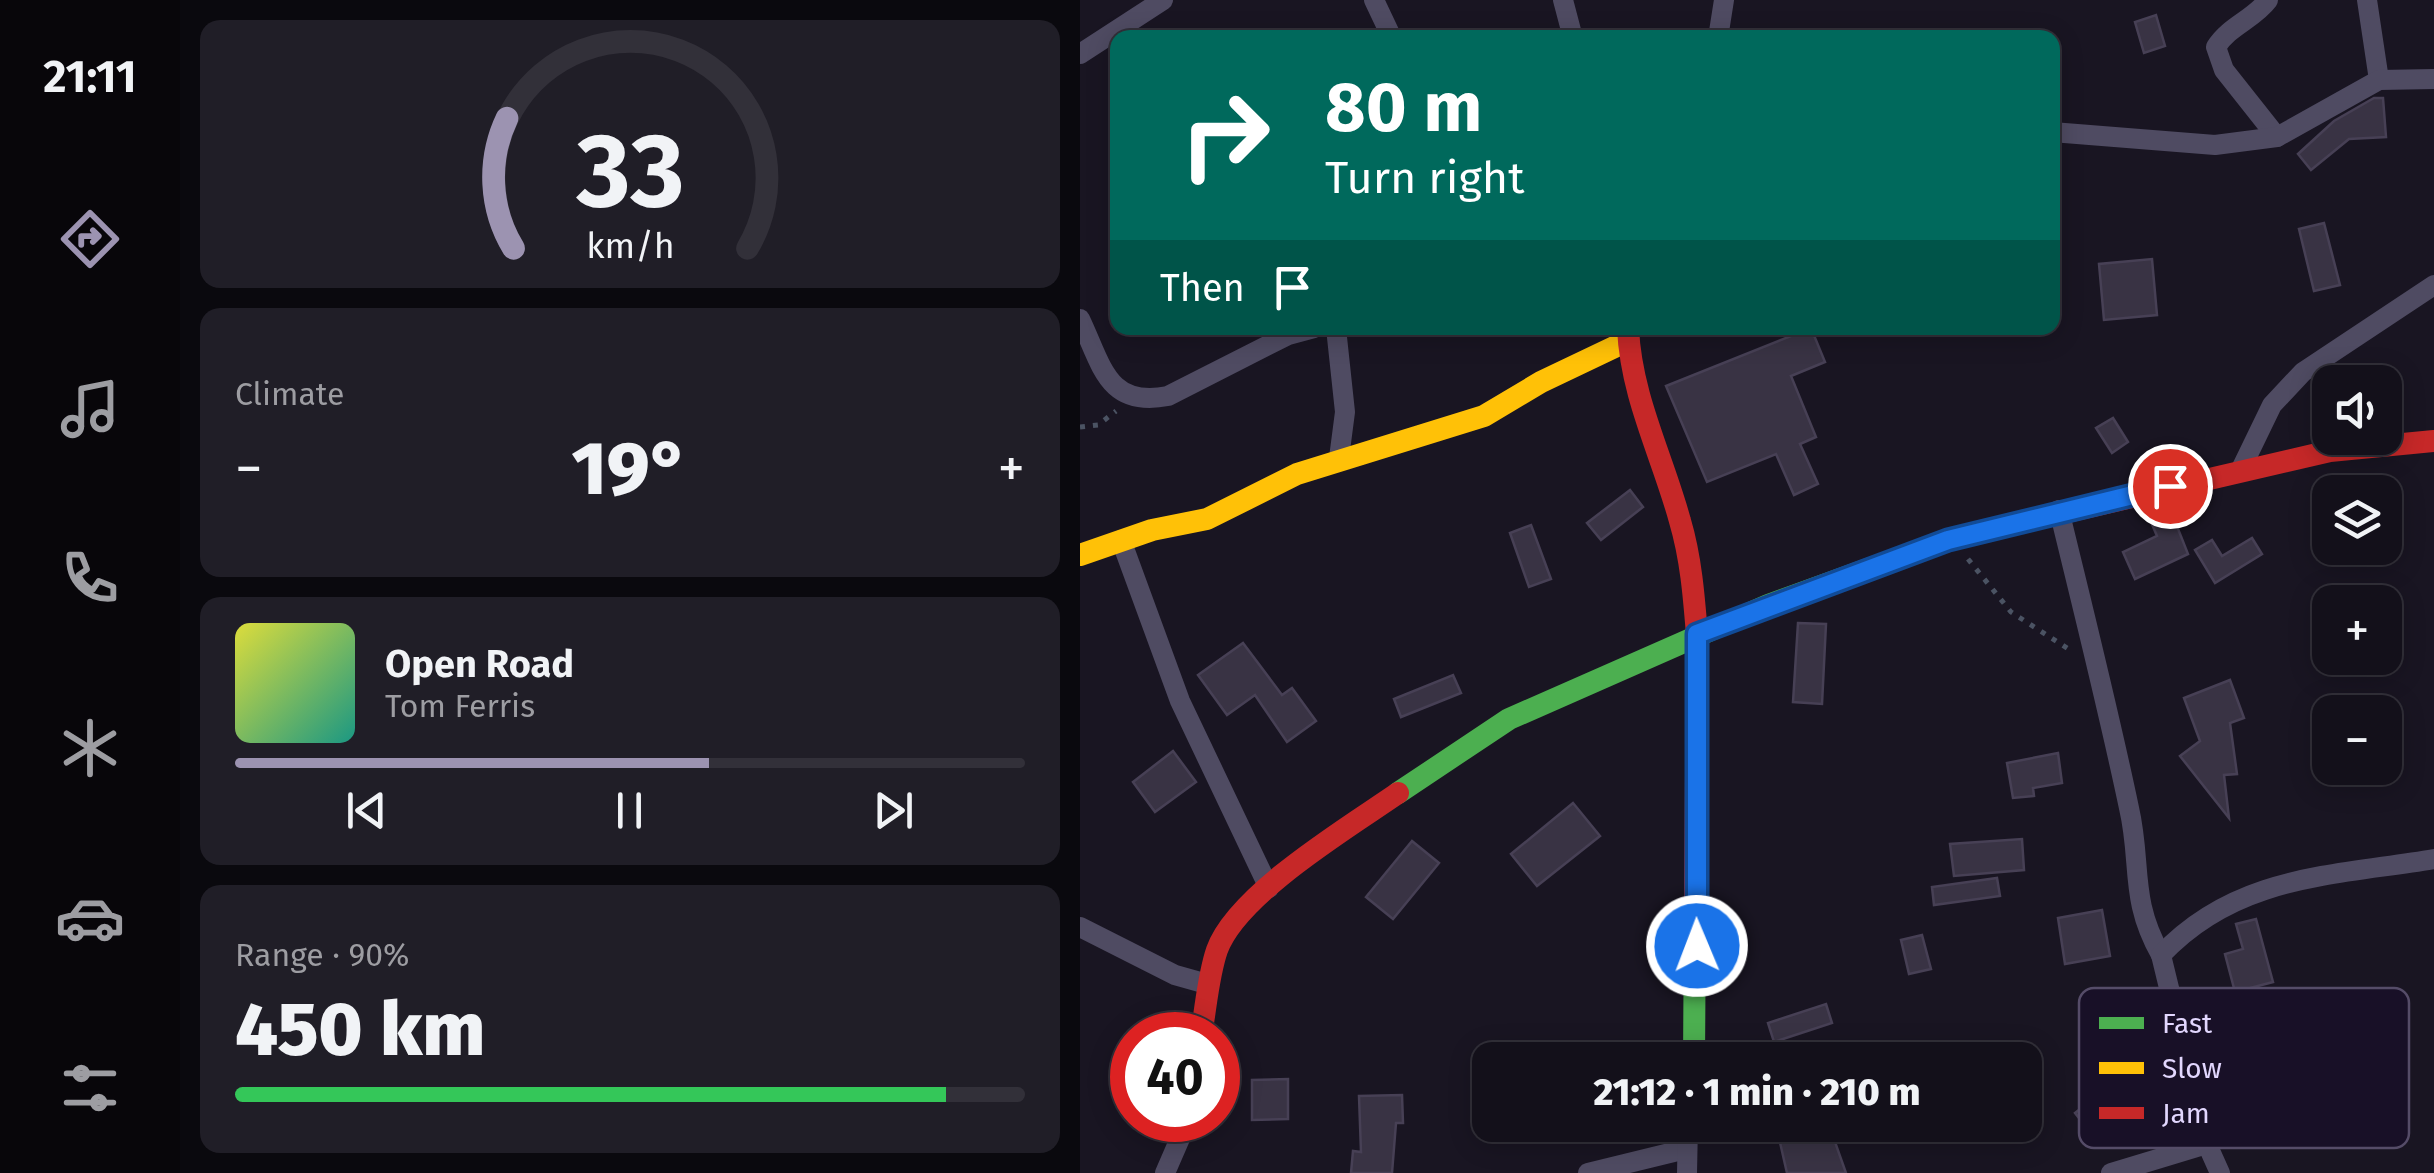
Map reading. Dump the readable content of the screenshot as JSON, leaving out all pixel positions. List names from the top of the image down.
{
  "legend": ["Fast", "Slow", "Jam"],
  "page": {
    "tabs": "21:11",
    "turn": ["80 m", "Turn right"],
    "then": "Then",
    "tile": [
      "Climate",
      ["Range · 90%", "450 km"]
    ],
    "map_buttons": ["+", "−"],
    "heat": ["−", "19°", "+"],
    "song": ["Open Road", "Tom Ferris"],
    "limit": "40",
    "trip": "21:12 · 1 min · 210 m",
    "gauge": ["33", "km/h"]
  }
}
